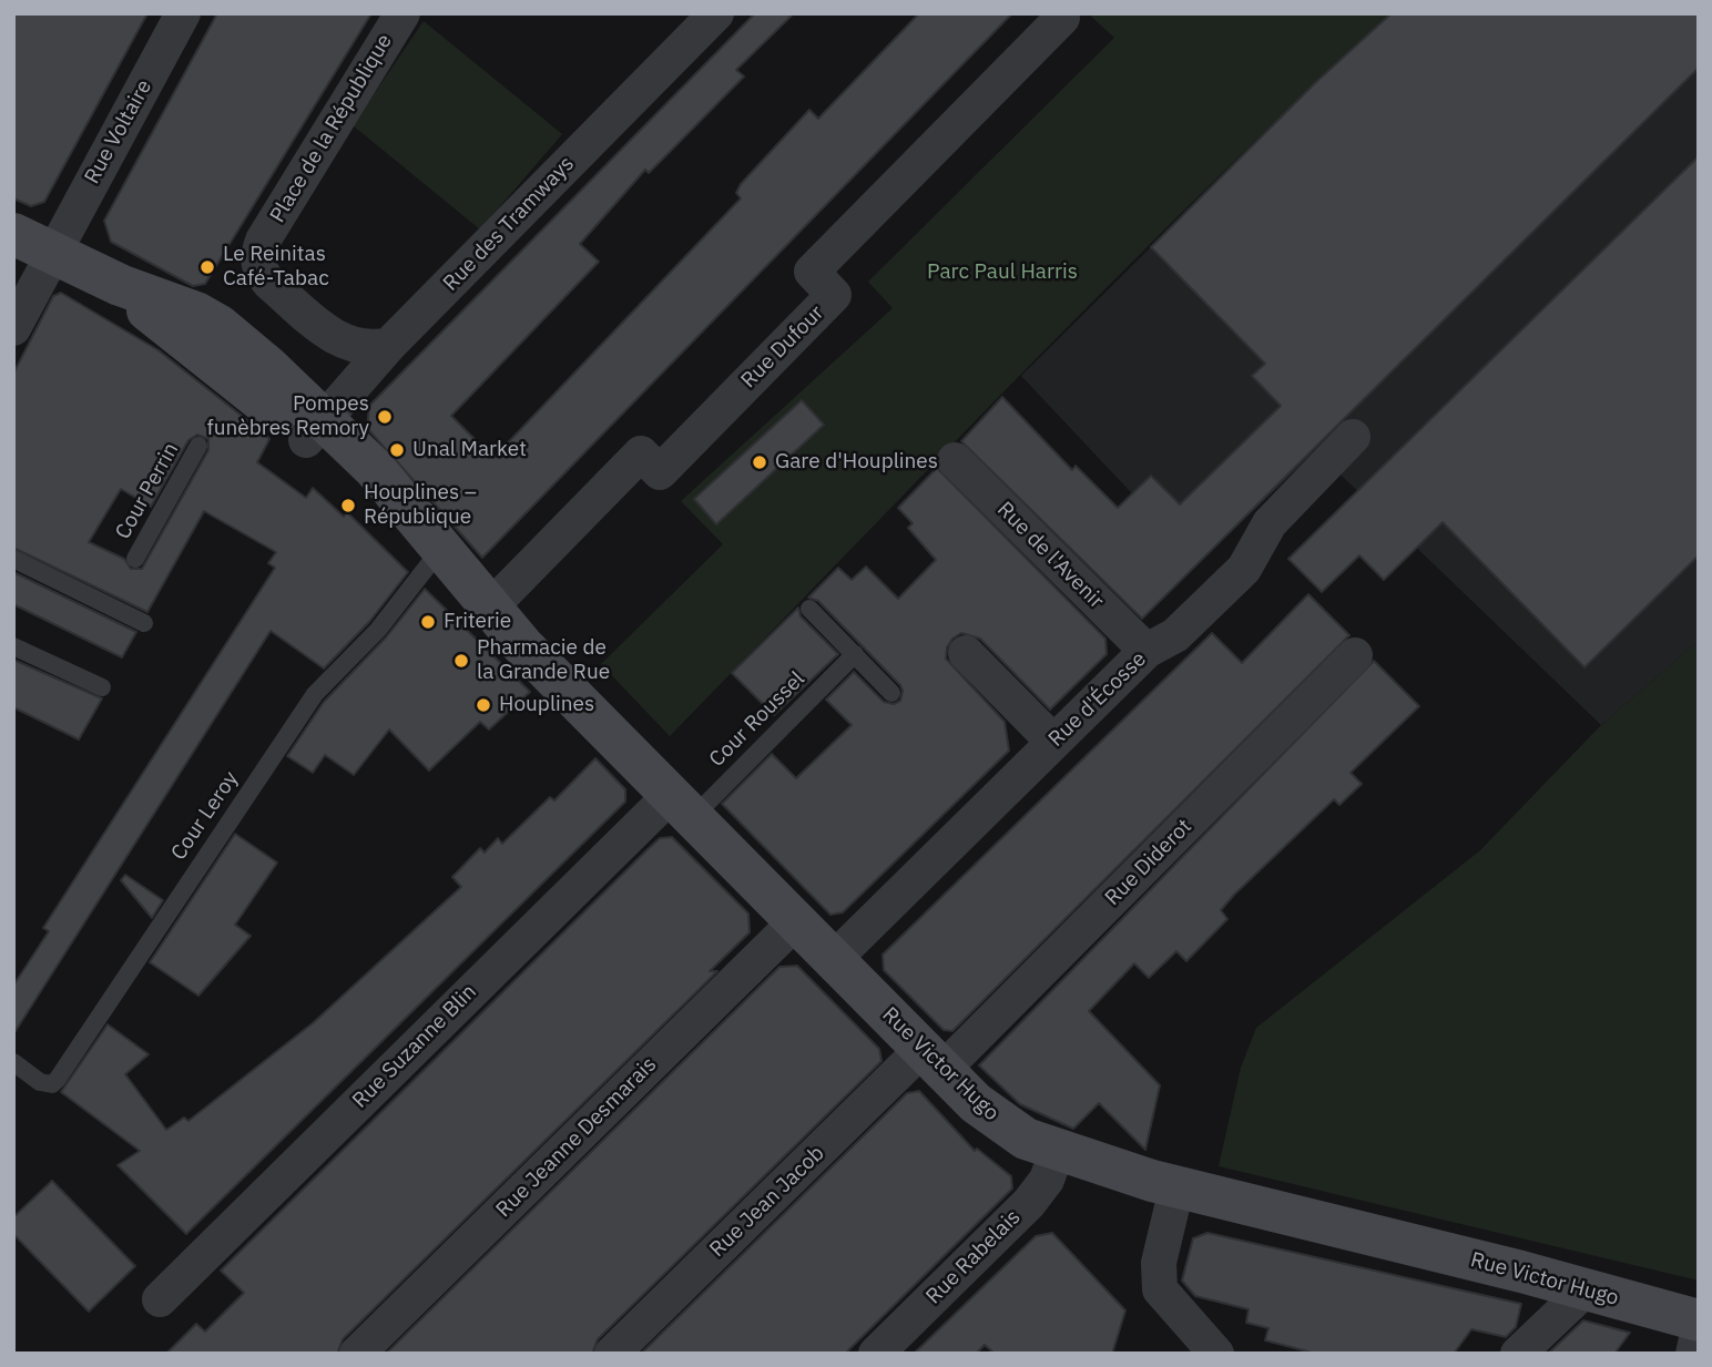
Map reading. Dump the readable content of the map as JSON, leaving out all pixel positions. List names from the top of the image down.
{
  "streets": {
    "main road": ["Rue Victor Hugo"],
    "street": [
      "Place de la République",
      "Rue Voltaire",
      "Rue des Tramways",
      "Rue Dufour",
      "Rue de l'Avenir",
      "Rue d'Écosse",
      "Rue Diderot",
      "Rue Suzanne Blin",
      "Rue Jeanne Desmarais",
      "Rue Jean Jacob",
      "Rue Rabelais"
    ],
    "lane": ["Cour Perrin", "Cour Roussel", "Cour Leroy"]
  },
  "crossings": [
    ["Place de la République", "Rue des Tramways"],
    ["Rue Voltaire", "Rue Victor Hugo"],
    ["Rue des Tramways", "Rue Victor Hugo"],
    ["Rue Dufour", "Rue Victor Hugo"],
    ["Rue de l'Avenir", "Rue d'Écosse"],
    ["Rue d'Écosse", "Rue Victor Hugo"],
    ["Cour Roussel", "Rue Suzanne Blin"],
    ["Cour Roussel", "Rue Victor Hugo"],
    ["Cour Leroy", "Rue Victor Hugo"],
    ["Rue Diderot", "Rue Victor Hugo"],
    ["Rue Diderot", "Rue Jean Jacob"],
    ["Rue Suzanne Blin", "Rue Victor Hugo"],
    ["Rue Victor Hugo", "Rue Jeanne Desmarais"],
    ["Rue Victor Hugo", "Rue Jean Jacob"],
    ["Rue Victor Hugo", "Rue Rabelais"]
  ],
  "parks": ["Parc Paul Harris"],
  "places": [
    "Le Reinitas Café-Tabac",
    "Pompes funèbres Remory",
    "Unal Market",
    "Gare d'Houplines",
    "Houplines – République",
    "Friterie",
    "Pharmacie de la Grande Rue",
    "Houplines"
  ]
}
